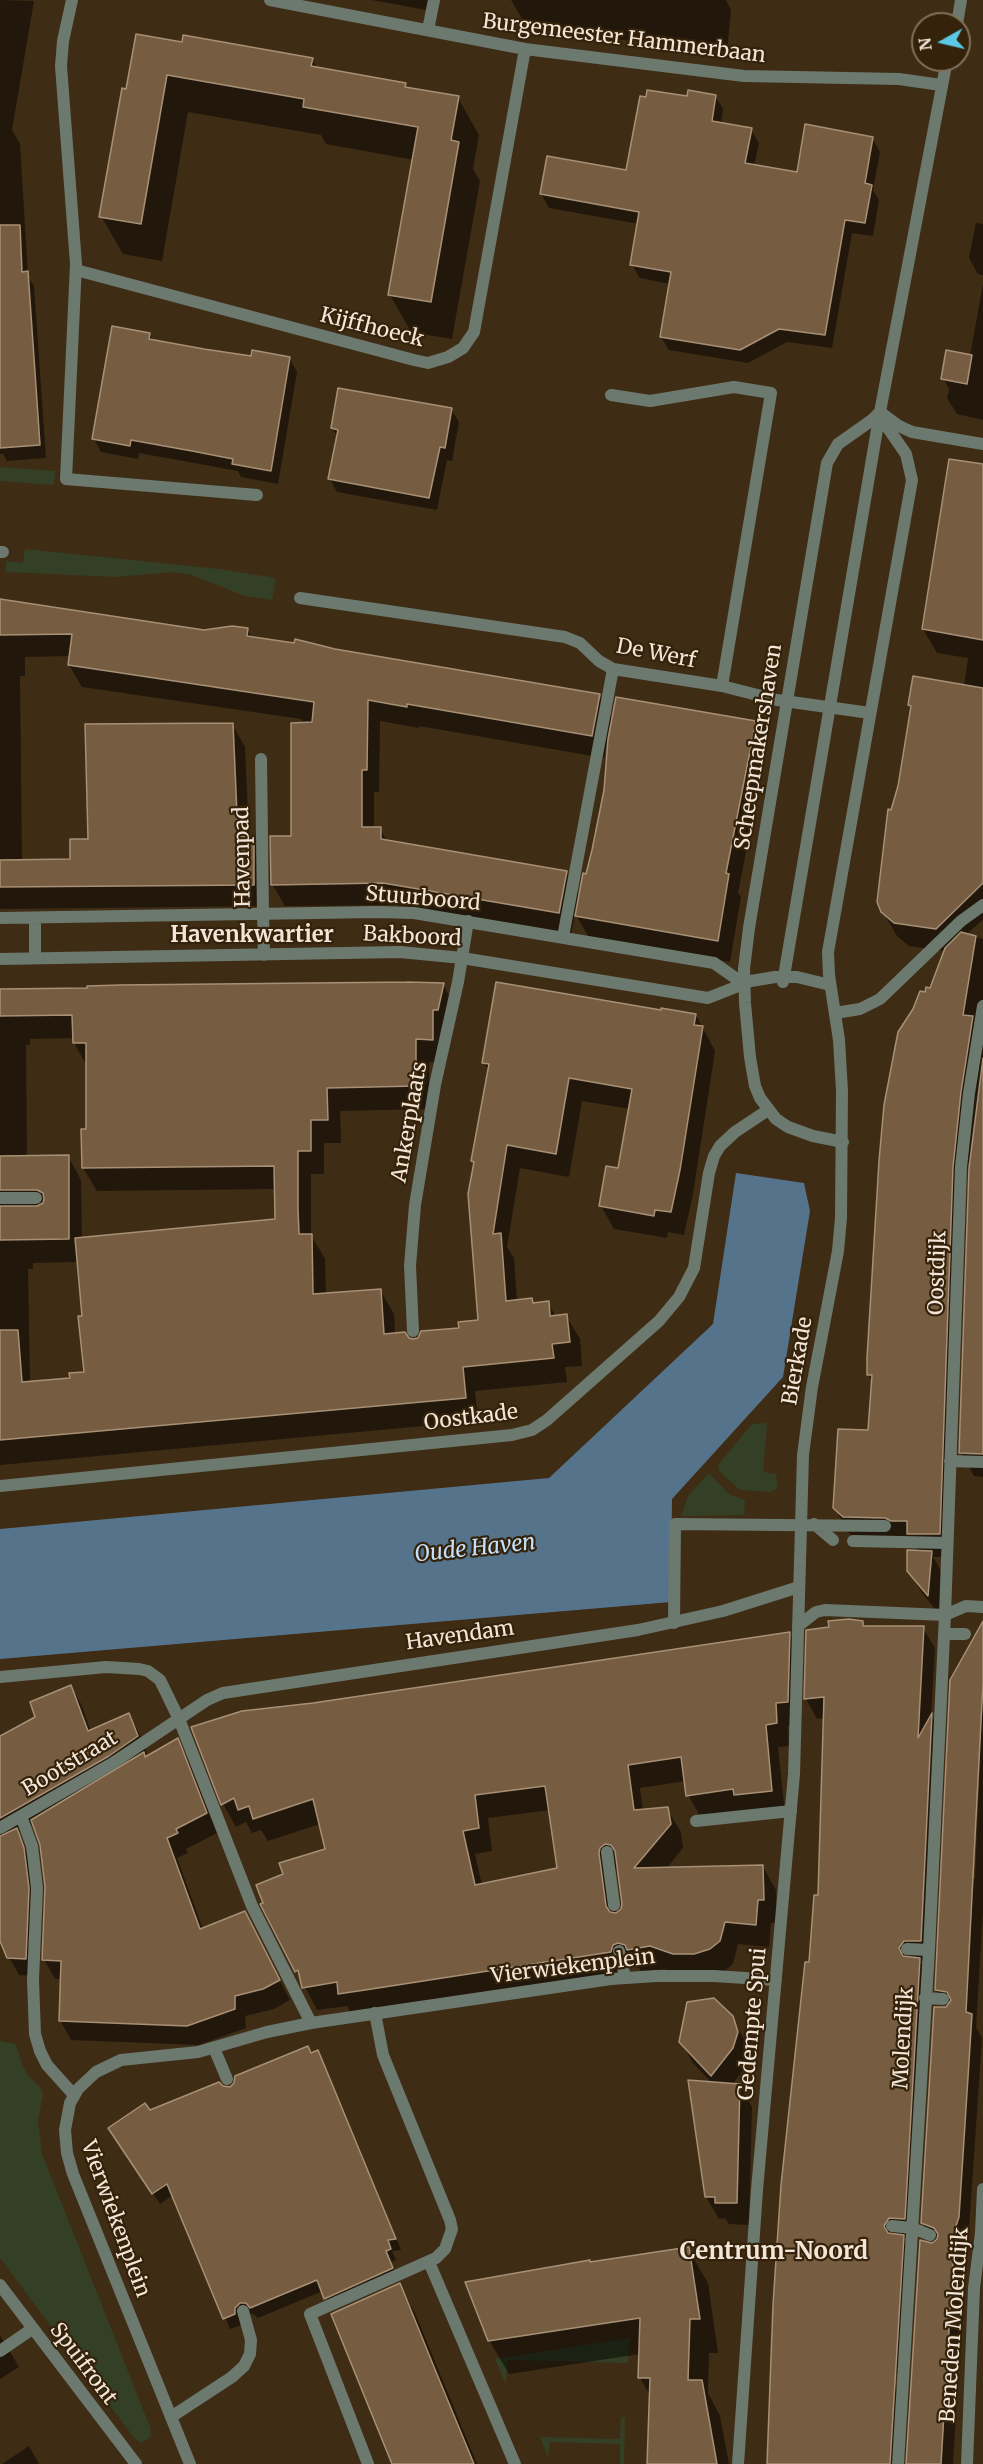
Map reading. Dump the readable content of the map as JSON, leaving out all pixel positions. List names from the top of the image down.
{
  "streets": {
    "street": [
      "Burgemeester Hammerbaan",
      "Kijffhoeck",
      "De Werf",
      "Scheepmakershaven",
      "Havenpad",
      "Stuurboord",
      "Bakboord",
      "Ankerplaats",
      "Oostdijk",
      "Bierkade",
      "Oostkade",
      "Havendam",
      "Bootstraat",
      "Vierwiekenplein",
      "Gedempte Spui",
      "Molendijk",
      "Beneden Molendijk",
      "Spuifront"
    ]
  },
  "crossings": [
    ["Burgemeester Hammerbaan", "Kijffhoeck"],
    ["De Werf", "Scheepmakershaven"],
    ["Scheepmakershaven", "Stuurboord"],
    ["Scheepmakershaven", "Bakboord"],
    ["Scheepmakershaven", "Oostkade"],
    ["Havenpad", "Stuurboord"],
    ["Havenpad", "Bakboord"],
    ["Stuurboord", "Bakboord"],
    ["Stuurboord", "Ankerplaats"],
    ["Bakboord", "Ankerplaats"],
    ["Oostdijk", "Molendijk"],
    ["Bierkade", "Havendam"],
    ["Bierkade", "Gedempte Spui"],
    ["Havendam", "Bootstraat"],
    ["Havendam", "Gedempte Spui"],
    ["Bootstraat", "Vierwiekenplein"],
    ["Vierwiekenplein", "Gedempte Spui"]
  ],
  "districts": ["Havenkwartier", "Centrum-Noord"],
  "water": ["Oude Haven"],
  "north": "left"
}
